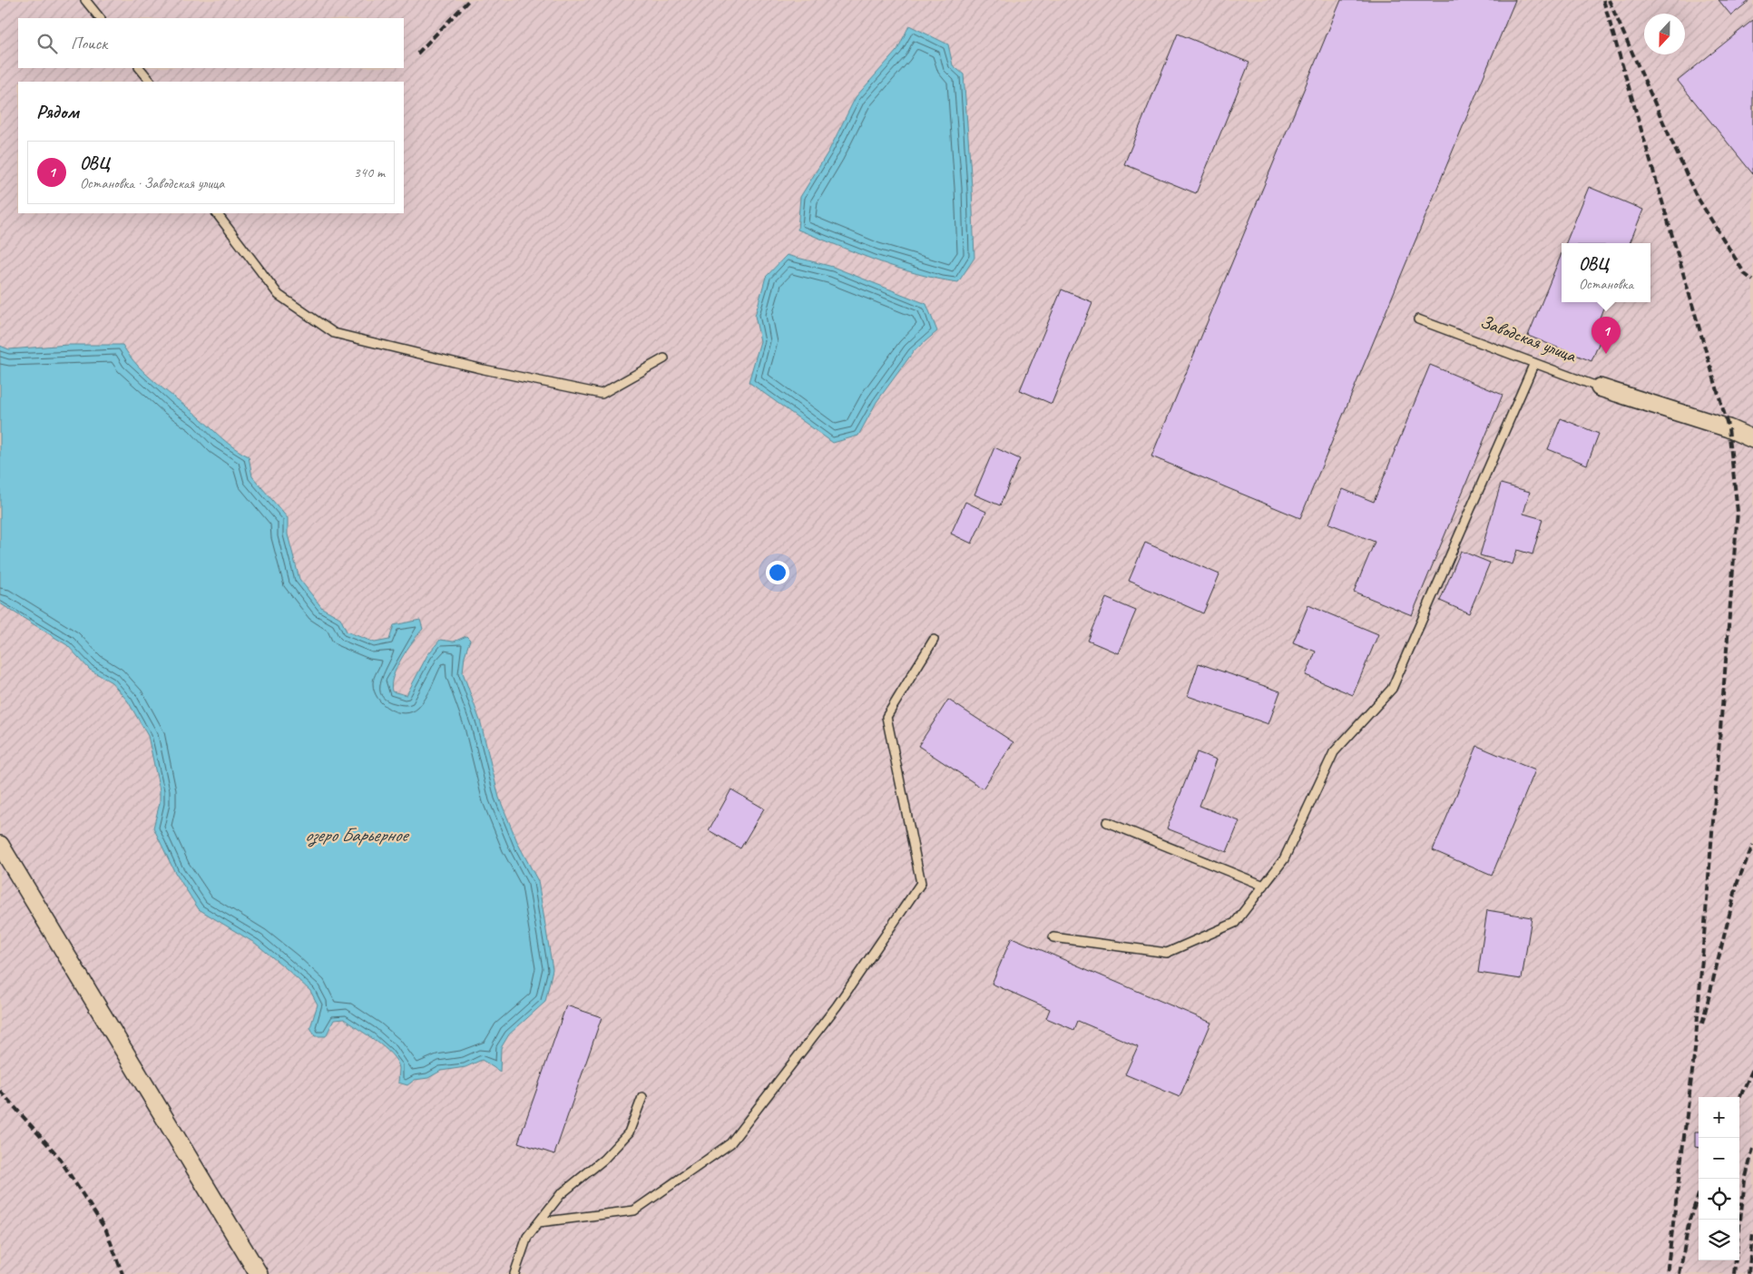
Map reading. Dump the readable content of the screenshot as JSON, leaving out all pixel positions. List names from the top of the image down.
{
  "streets": {
    "street": ["Заводская улица"]
  },
  "water": ["озеро Барьерное"],
  "north": "bottom",
  "page": {
    "search": "Поиск",
    "heading": "Рядом",
    "list": [
      {
        "mark": "1",
        "name": "ОВЦ",
        "note": "Остановка · Заводская улица",
        "value": "340 m"
      }
    ],
    "popup": ["ОВЦ", "Остановка"],
    "pins": "1",
    "map_buttons": ["+", "−"]
  }
}
